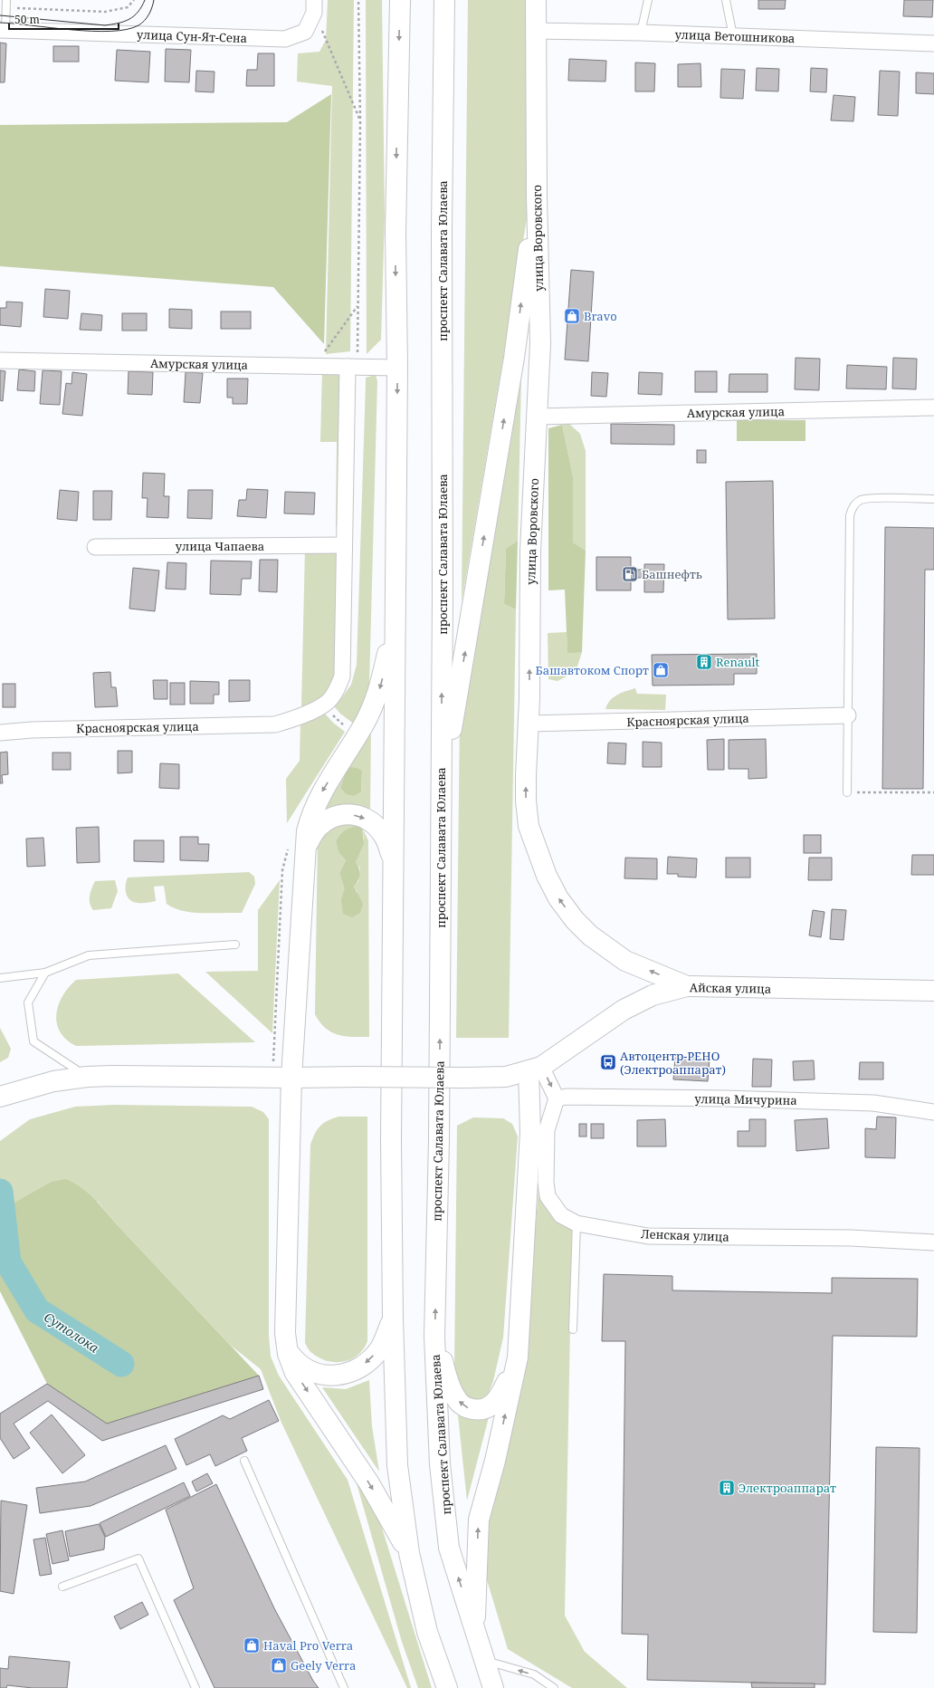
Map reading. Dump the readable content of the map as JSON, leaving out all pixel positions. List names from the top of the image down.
{
  "streets": {
    "main road": ["улица Воровского", "проспект Салавата Юлаева", "Айская улица"],
    "street": [
      "улица Сун-Ят-Сена",
      "улица Ветошникова",
      "Амурская улица",
      "улица Чапаева",
      "Красноярская улица",
      "улица Мичурина",
      "Ленская улица"
    ]
  },
  "crossings": [
    ["улица Ветошникова", "улица Воровского"],
    ["улица Воровского", "Амурская улица"],
    ["улица Воровского", "Красноярская улица"],
    ["улица Воровского", "Айская улица"],
    ["Амурская улица", "Красноярская улица"],
    ["улица Чапаева", "Красноярская улица"],
    ["улица Мичурина", "Ленская улица"]
  ],
  "water": ["Сутолока"],
  "places": {
    "shop": [
      "Bravo",
      "Башавтоком Спорт",
      "Haval Pro Verra",
      "Geely Verra"
    ],
    "fuel station": ["Башнефть"],
    "building": ["Renault", "Электроаппарат"],
    "bus stop": ["Автоцентр-РЕНО (Электроаппарат)"]
  },
  "scale_bar": "50 m"
}
